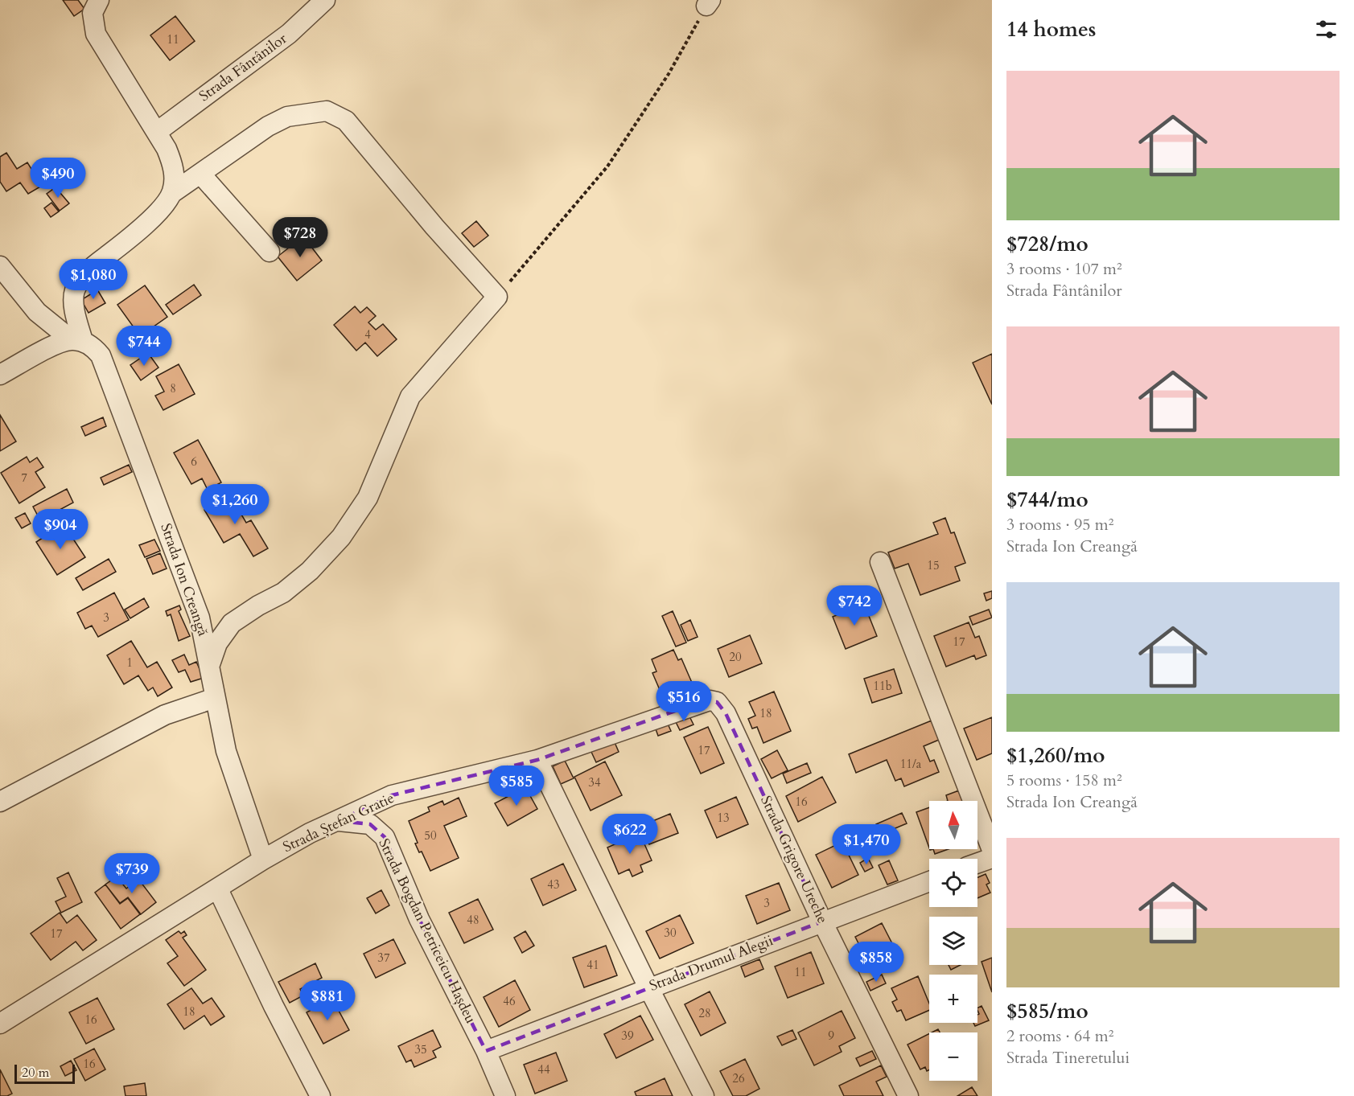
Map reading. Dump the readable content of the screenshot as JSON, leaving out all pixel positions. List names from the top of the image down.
{
  "streets": {
    "street": [
      "Strada Fântânilor",
      "Strada Ion Creangă",
      "Strada Ștefan Gratie",
      "Strada Grigore Ureche",
      "Strada Bogdan Petriceicu Hașdeu",
      "Strada Drumul Alegii"
    ]
  },
  "crossings": [
    ["Strada Ion Creangă", "Strada Ștefan Gratie"],
    ["Strada Ștefan Gratie", "Strada Grigore Ureche"],
    ["Strada Ștefan Gratie", "Strada Bogdan Petriceicu Hașdeu"],
    ["Strada Grigore Ureche", "Strada Drumul Alegii"],
    ["Strada Bogdan Petriceicu Hașdeu", "Strada Drumul Alegii"]
  ],
  "house_numbers": [
    "11",
    "4",
    "8",
    "6",
    "7",
    "15",
    "3",
    "17",
    "20",
    "1",
    "11b",
    "18",
    "17",
    "11/a",
    "34",
    "16",
    "13",
    "50",
    "43",
    "3",
    "48",
    "30",
    "17",
    "37",
    "41",
    "11",
    "46",
    "18",
    "28",
    "16",
    "39",
    "9",
    "35",
    "16",
    "44",
    "26"
  ],
  "scale_bar": "20 m",
  "north": "top",
  "page": {
    "heading": "14 homes",
    "list": [
      {
        "name": "$728/mo",
        "note": "3 rooms · 107 m² · Strada Fântânilor"
      },
      {
        "name": "$744/mo",
        "note": "3 rooms · 95 m² · Strada Ion Creangă"
      },
      {
        "name": "$1,260/mo",
        "note": "5 rooms · 158 m² · Strada Ion Creangă"
      },
      {
        "name": "$585/mo",
        "note": "2 rooms · 64 m² · Strada Tineretului"
      }
    ],
    "price": [
      "$490",
      "$728",
      "$1,080",
      "$744",
      "$1,260",
      "$904",
      "$742",
      "$516",
      "$585",
      "$622",
      "$1,470",
      "$739",
      "$858",
      "$881"
    ],
    "map_buttons": ["+", "−"],
    "scale": "20 m"
  }
}
